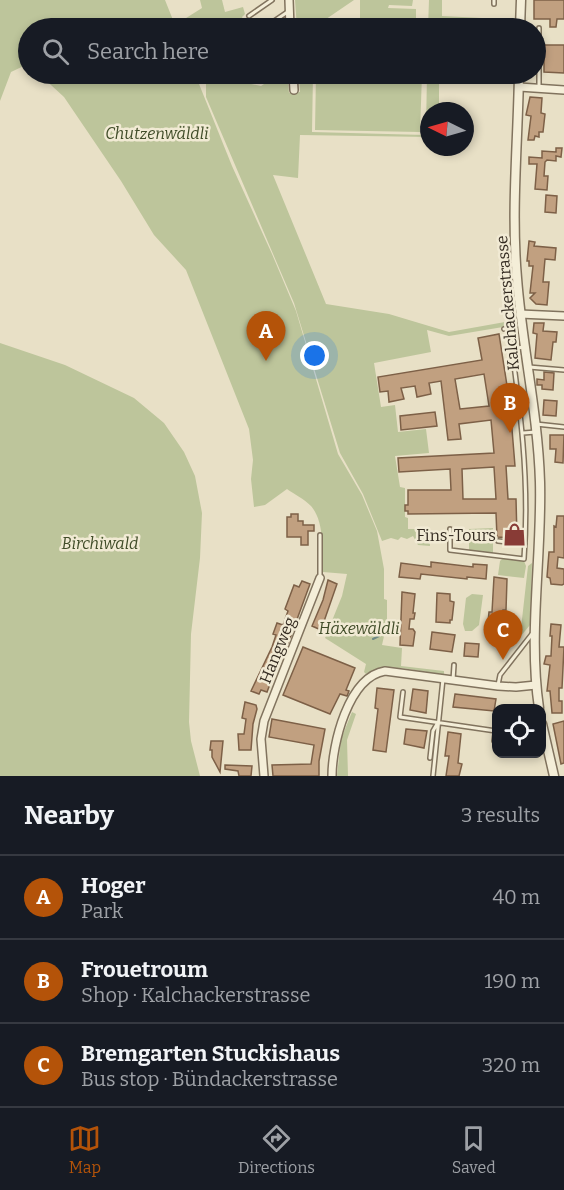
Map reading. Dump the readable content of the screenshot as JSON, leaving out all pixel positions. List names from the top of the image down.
{
  "streets": {
    "street": ["Kalchackerstrasse", "Hangweg"]
  },
  "parks": ["Chutzenwäldli", "Birchiwald", "Häxewäldli"],
  "places": {
    "shop": ["Fins-Tours"]
  },
  "north": "left",
  "page": {
    "search": "Search here",
    "pins": ["A", "B", "C"],
    "heading": ["Nearby", "3 results"],
    "list": [
      {
        "mark": "A",
        "name": "Hoger",
        "note": "Park",
        "value": "40 m"
      },
      {
        "mark": "B",
        "name": "Frouetroum",
        "note": "Shop · Kalchackerstrasse",
        "value": "190 m"
      },
      {
        "mark": "C",
        "name": "Bremgarten Stuckishaus",
        "note": "Bus stop · Bündackerstrasse",
        "value": "320 m"
      }
    ],
    "nav": ["Map", "Directions", "Saved"]
  }
}
